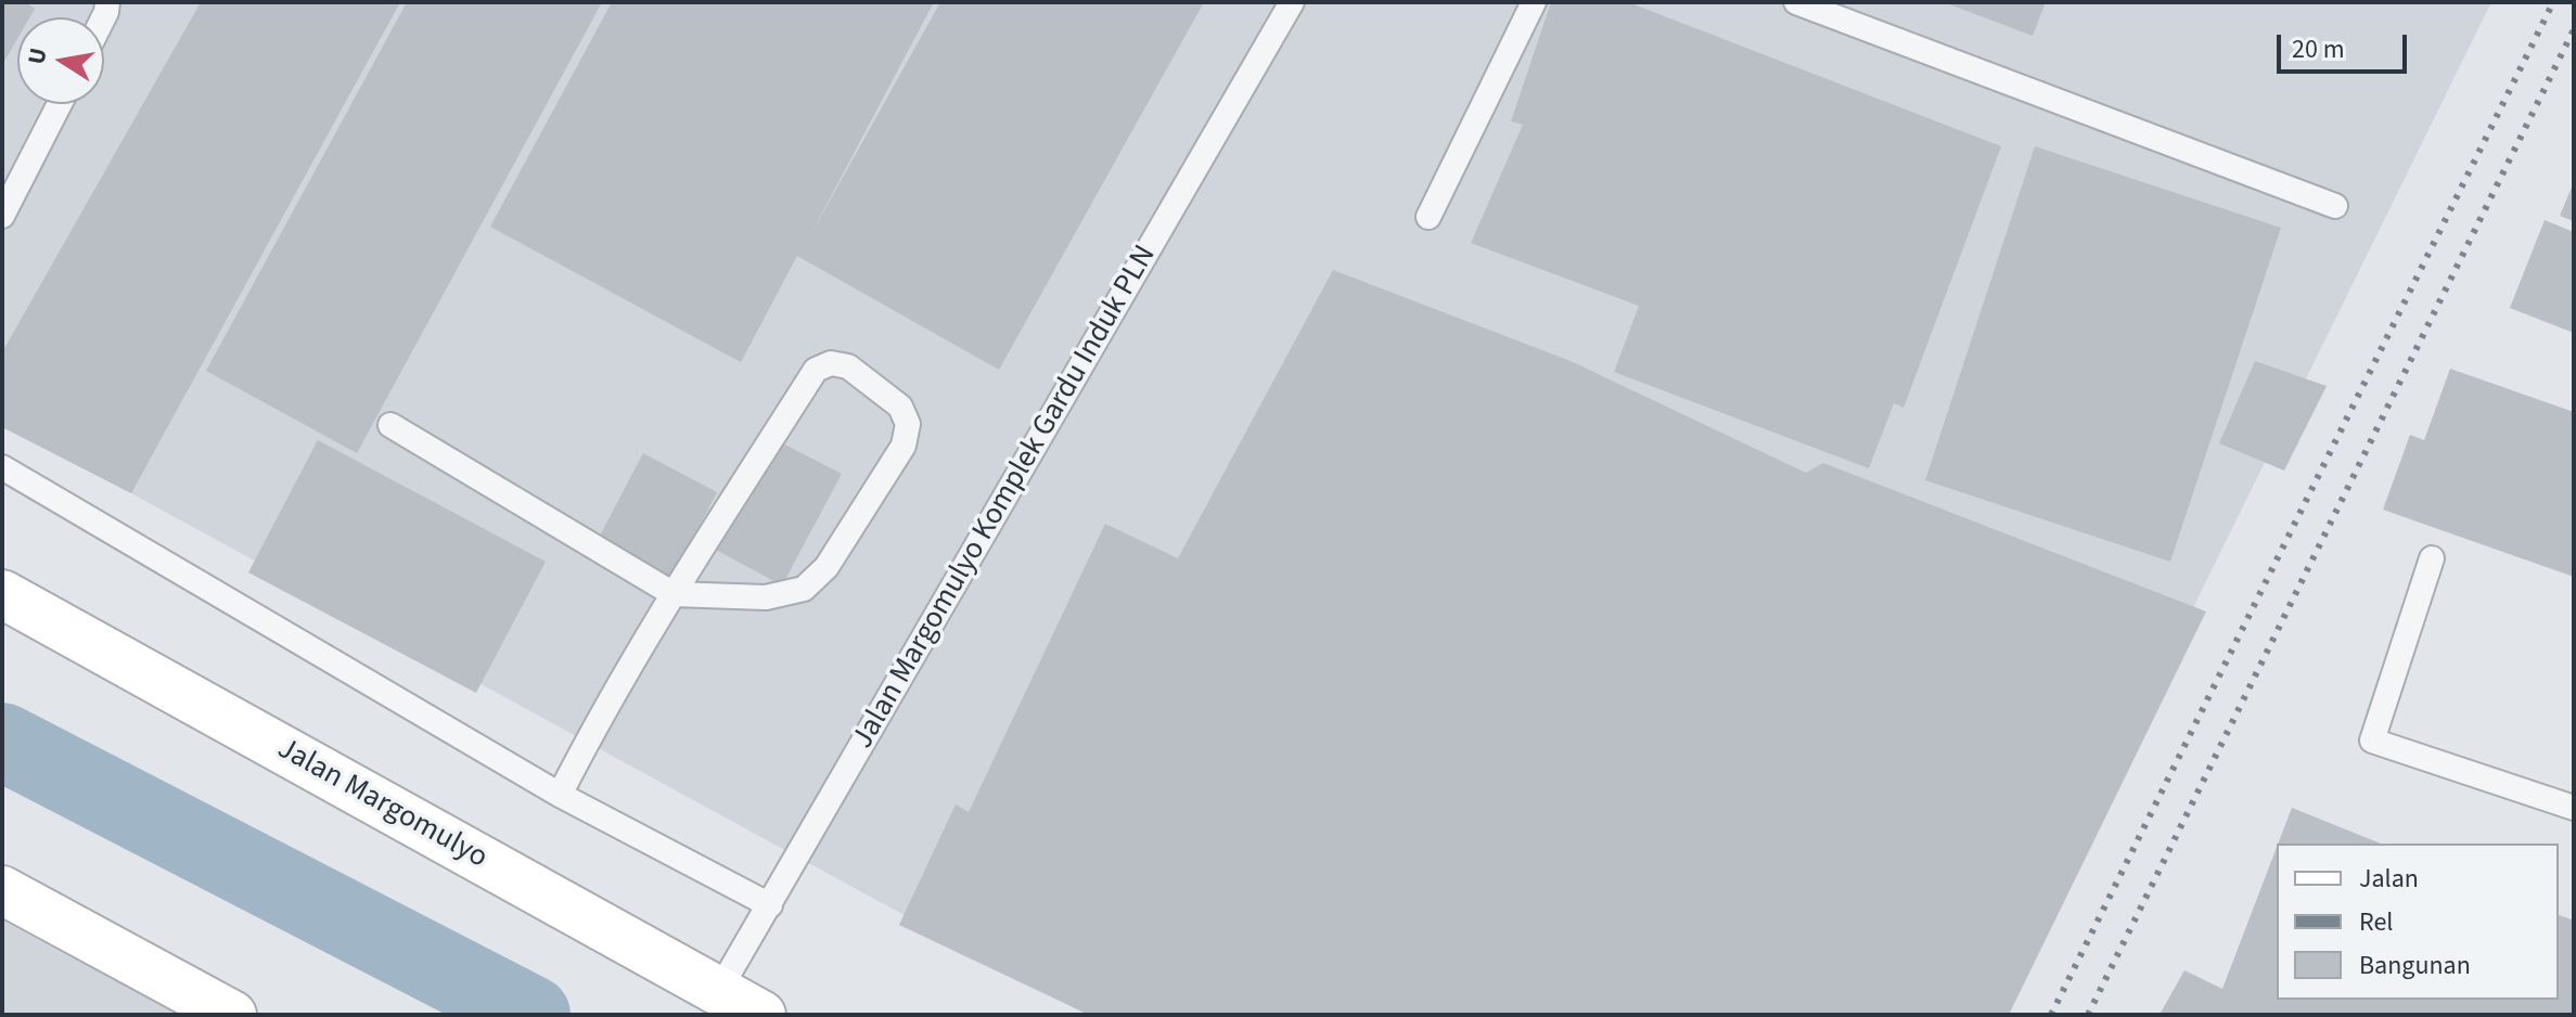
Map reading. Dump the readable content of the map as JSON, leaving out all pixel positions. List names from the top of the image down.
{
  "streets": {
    "main road": ["Jalan Margomulyo"],
    "lane": ["Jalan Margomulyo Komplek Gardu Induk PLN"]
  },
  "crossings": [
    ["Jalan Margomulyo Komplek Gardu Induk PLN", "Jalan Margomulyo"]
  ],
  "legend": ["Jalan", "Rel", "Bangunan"],
  "scale_bar": "20 m",
  "north": "left"
}
